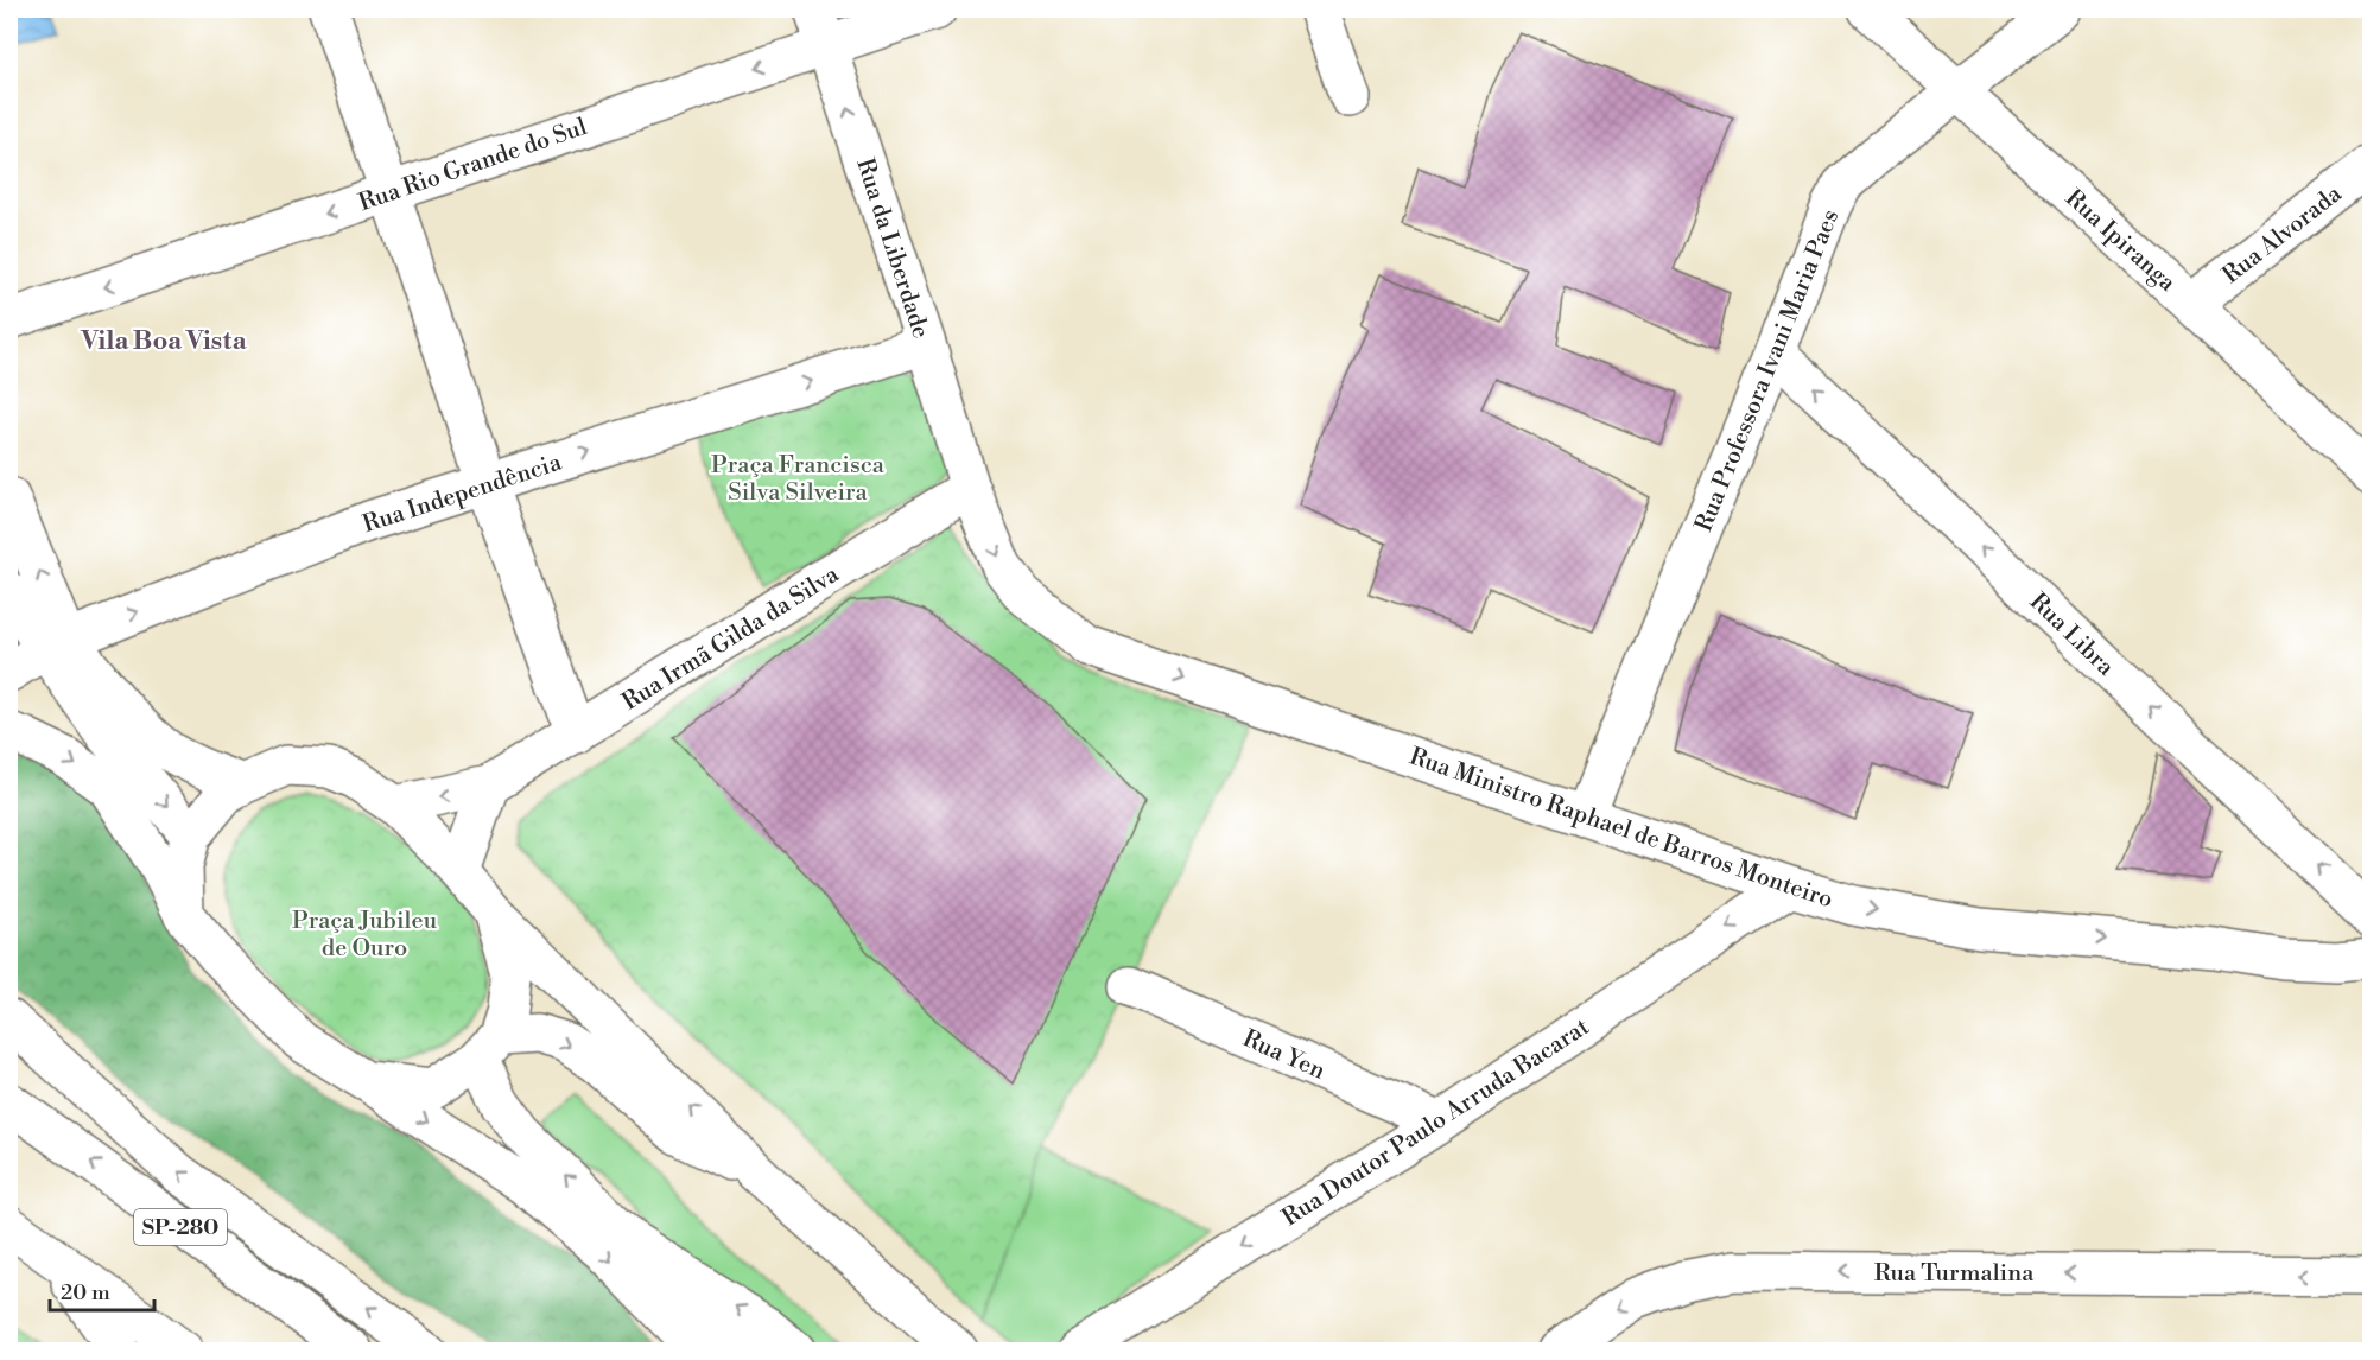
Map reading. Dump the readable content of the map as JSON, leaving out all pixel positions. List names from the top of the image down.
{
  "streets": {
    "main road": [
      "Rua Rio Grande do Sul",
      "Rua Alvorada",
      "Rua Ipiranga",
      "Rua da Liberdade",
      "Rua Professora Ivani Maria Paes",
      "Rua Independência",
      "Rua Libra",
      "Rua Irmã Gilda da Silva",
      "Rua Ministro Raphael de Barros Monteiro",
      "Rua Yen",
      "Rua Doutor Paulo Arruda Bacarat",
      "SP-280",
      "Rua Turmalina"
    ]
  },
  "crossings": [
    ["Rua Rio Grande do Sul", "Rua da Liberdade"],
    ["Rua Alvorada", "Rua Ipiranga"],
    ["Rua Ipiranga", "Rua Professora Ivani Maria Paes"],
    ["Rua da Liberdade", "Rua Independência"],
    ["Rua da Liberdade", "Rua Irmã Gilda da Silva"],
    ["Rua da Liberdade", "Rua Ministro Raphael de Barros Monteiro"],
    ["Rua Professora Ivani Maria Paes", "Rua Libra"],
    ["Rua Professora Ivani Maria Paes", "Rua Ministro Raphael de Barros Monteiro"],
    ["Rua Irmã Gilda da Silva", "Rua Ministro Raphael de Barros Monteiro"],
    ["Rua Ministro Raphael de Barros Monteiro", "Rua Doutor Paulo Arruda Bacarat"],
    ["Rua Yen", "Rua Doutor Paulo Arruda Bacarat"]
  ],
  "one_way": [
    "Rua Rio Grande do Sul",
    "Rua da Liberdade",
    "Rua Independência",
    "Rua Libra",
    "Rua Ministro Raphael de Barros Monteiro",
    "Rua Doutor Paulo Arruda Bacarat",
    "Rua Turmalina"
  ],
  "districts": ["Vila Boa Vista"],
  "parks": ["Praça Francisca Silva Silveira", "Praça Jubileu de Ouro"],
  "scale_bar": "20 m"
}
